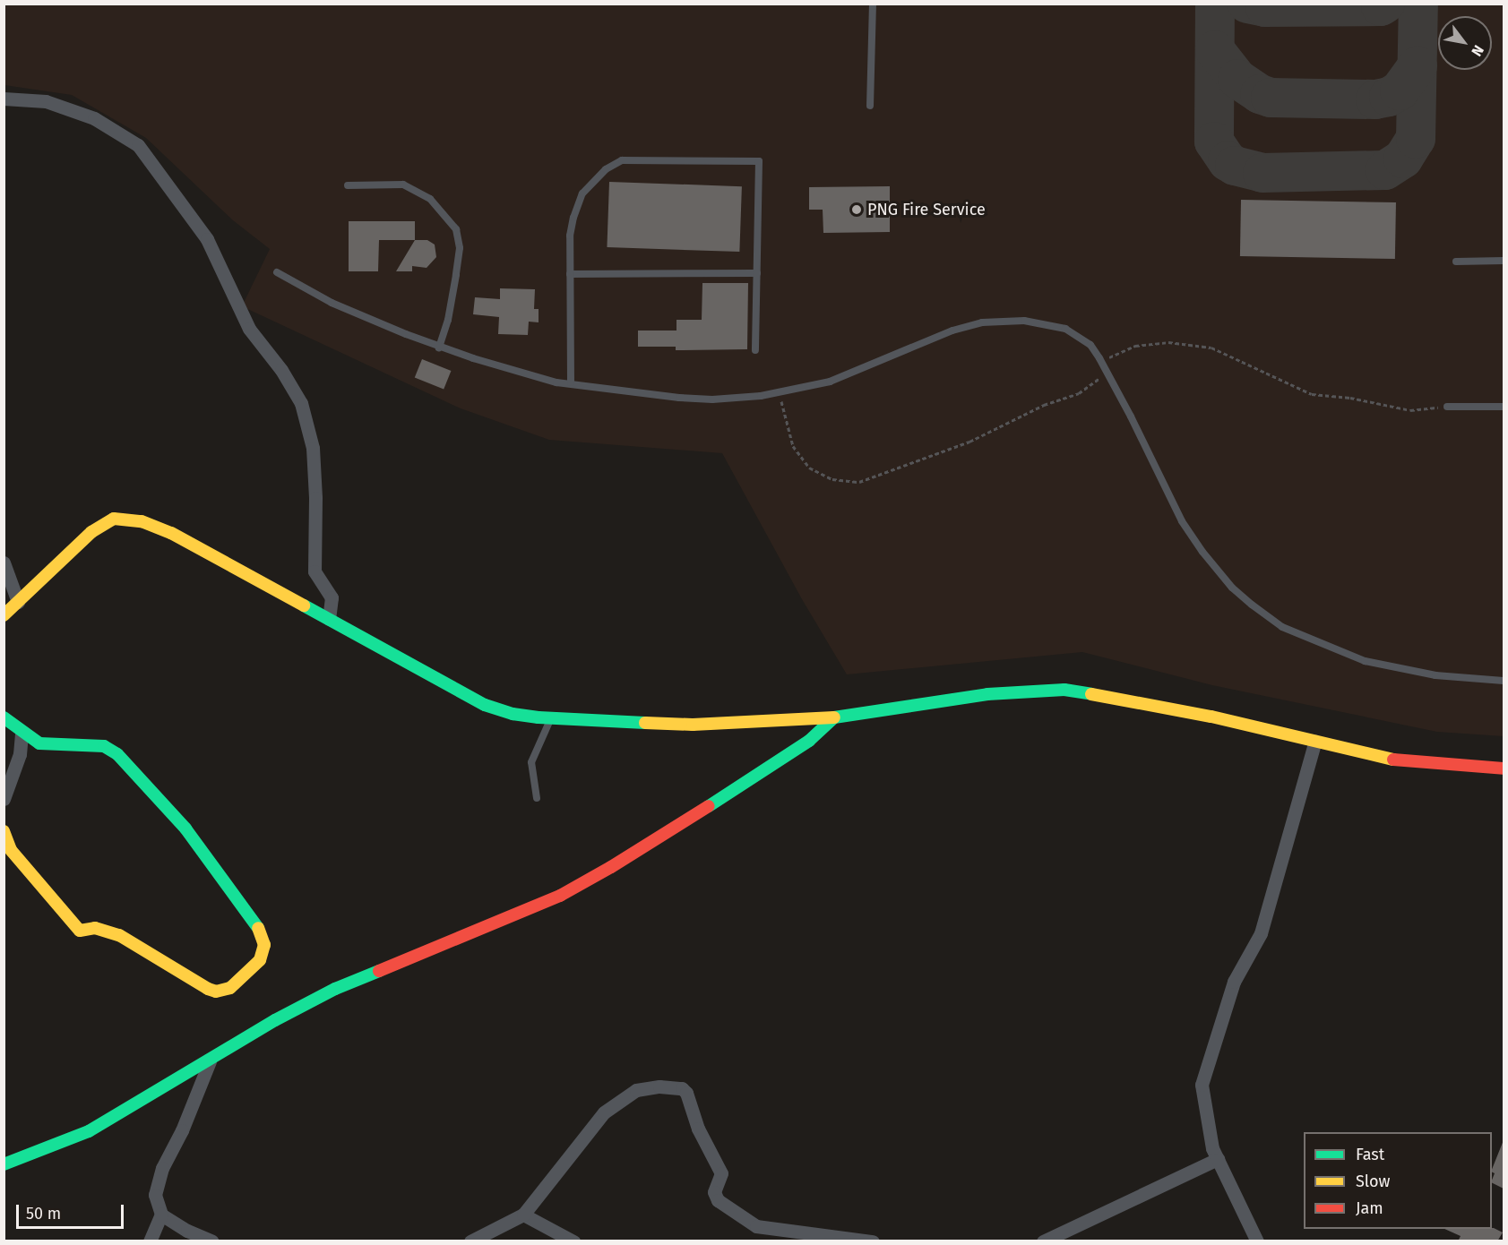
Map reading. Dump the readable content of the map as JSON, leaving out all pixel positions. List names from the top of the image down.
{
  "places": ["PNG Fire Service"],
  "legend": ["Fast", "Slow", "Jam"],
  "scale_bar": "50 m",
  "north": "bottom right"
}
